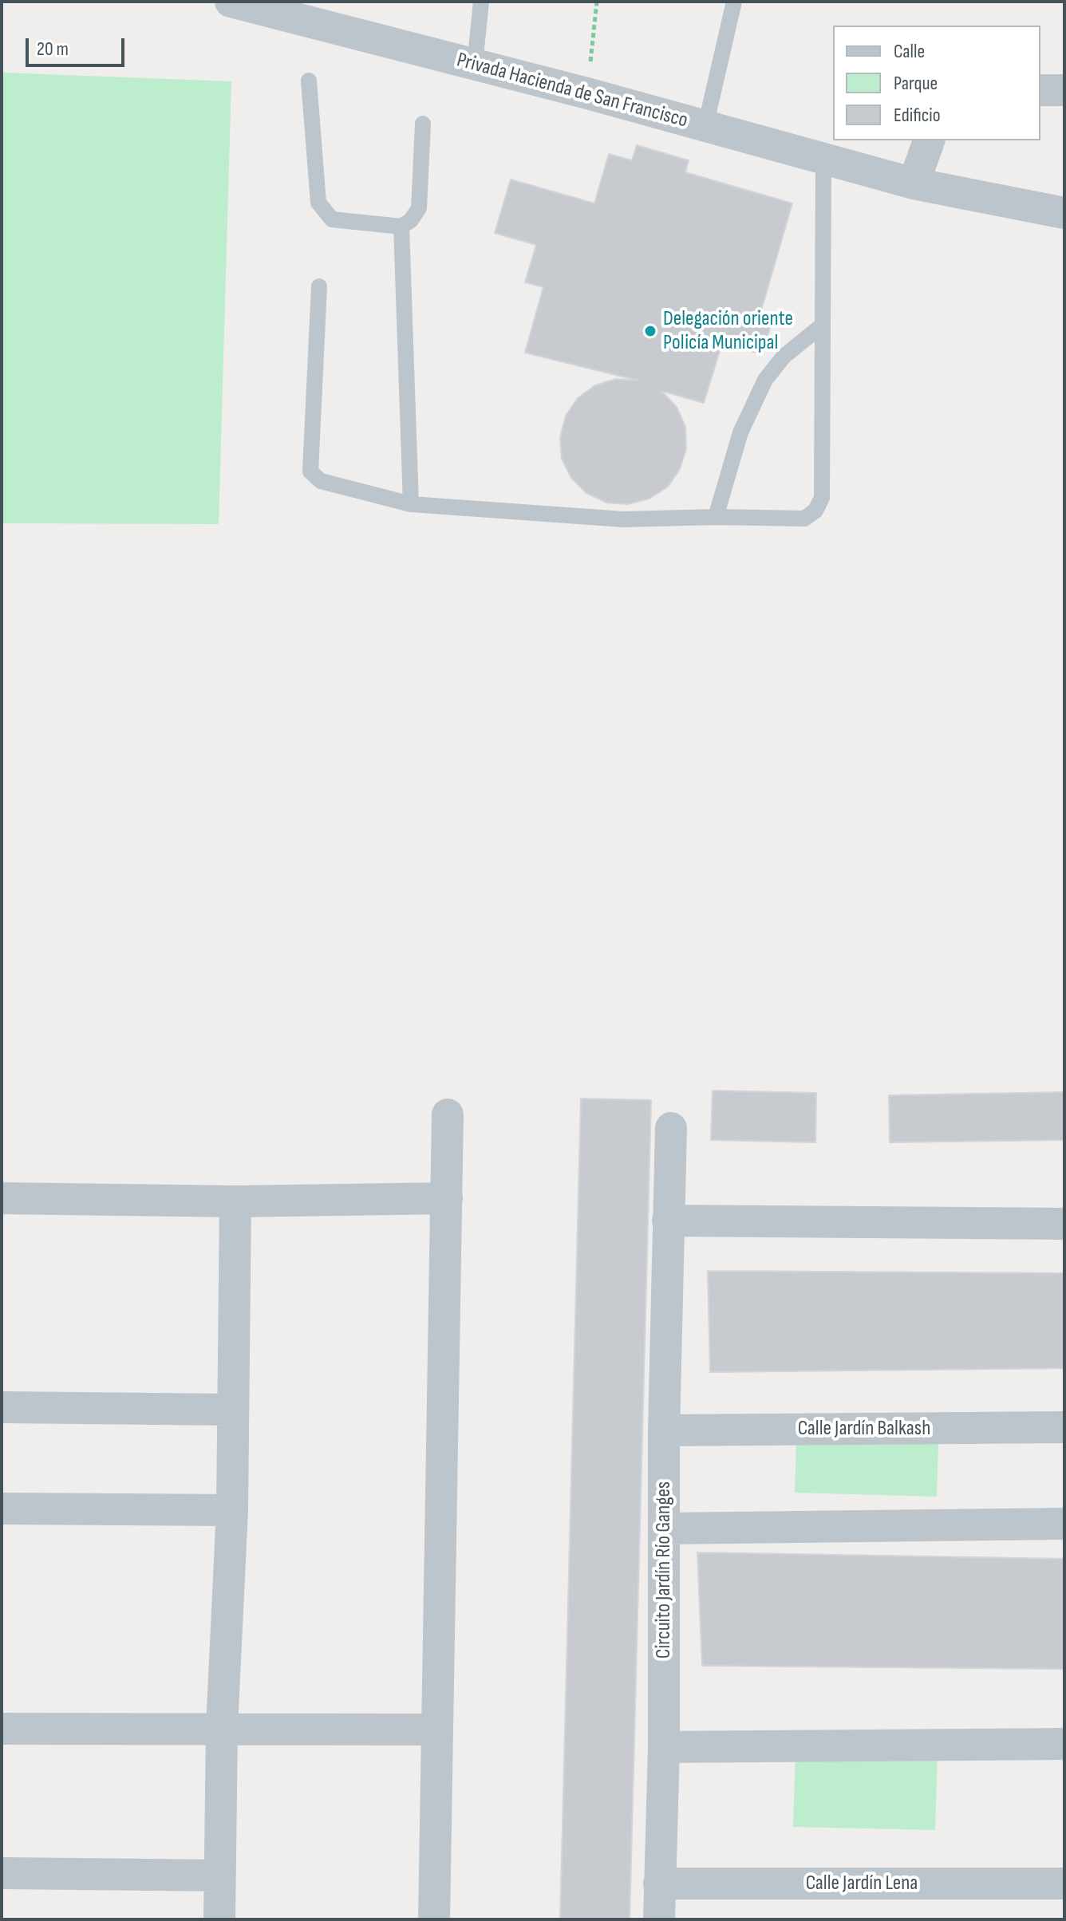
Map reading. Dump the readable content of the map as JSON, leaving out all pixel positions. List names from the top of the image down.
{
  "streets": {
    "street": [
      "Privada Hacienda de San Francisco",
      "Calle Jardín Balkash",
      "Circuito Jardín Río Ganges",
      "Calle Jardín Lena"
    ]
  },
  "crossings": [
    ["Calle Jardín Balkash", "Circuito Jardín Río Ganges"],
    ["Circuito Jardín Río Ganges", "Calle Jardín Lena"]
  ],
  "places": ["Delegación oriente Policía Municipal"],
  "legend": ["Calle", "Parque", "Edificio"],
  "scale_bar": "20 m"
}
